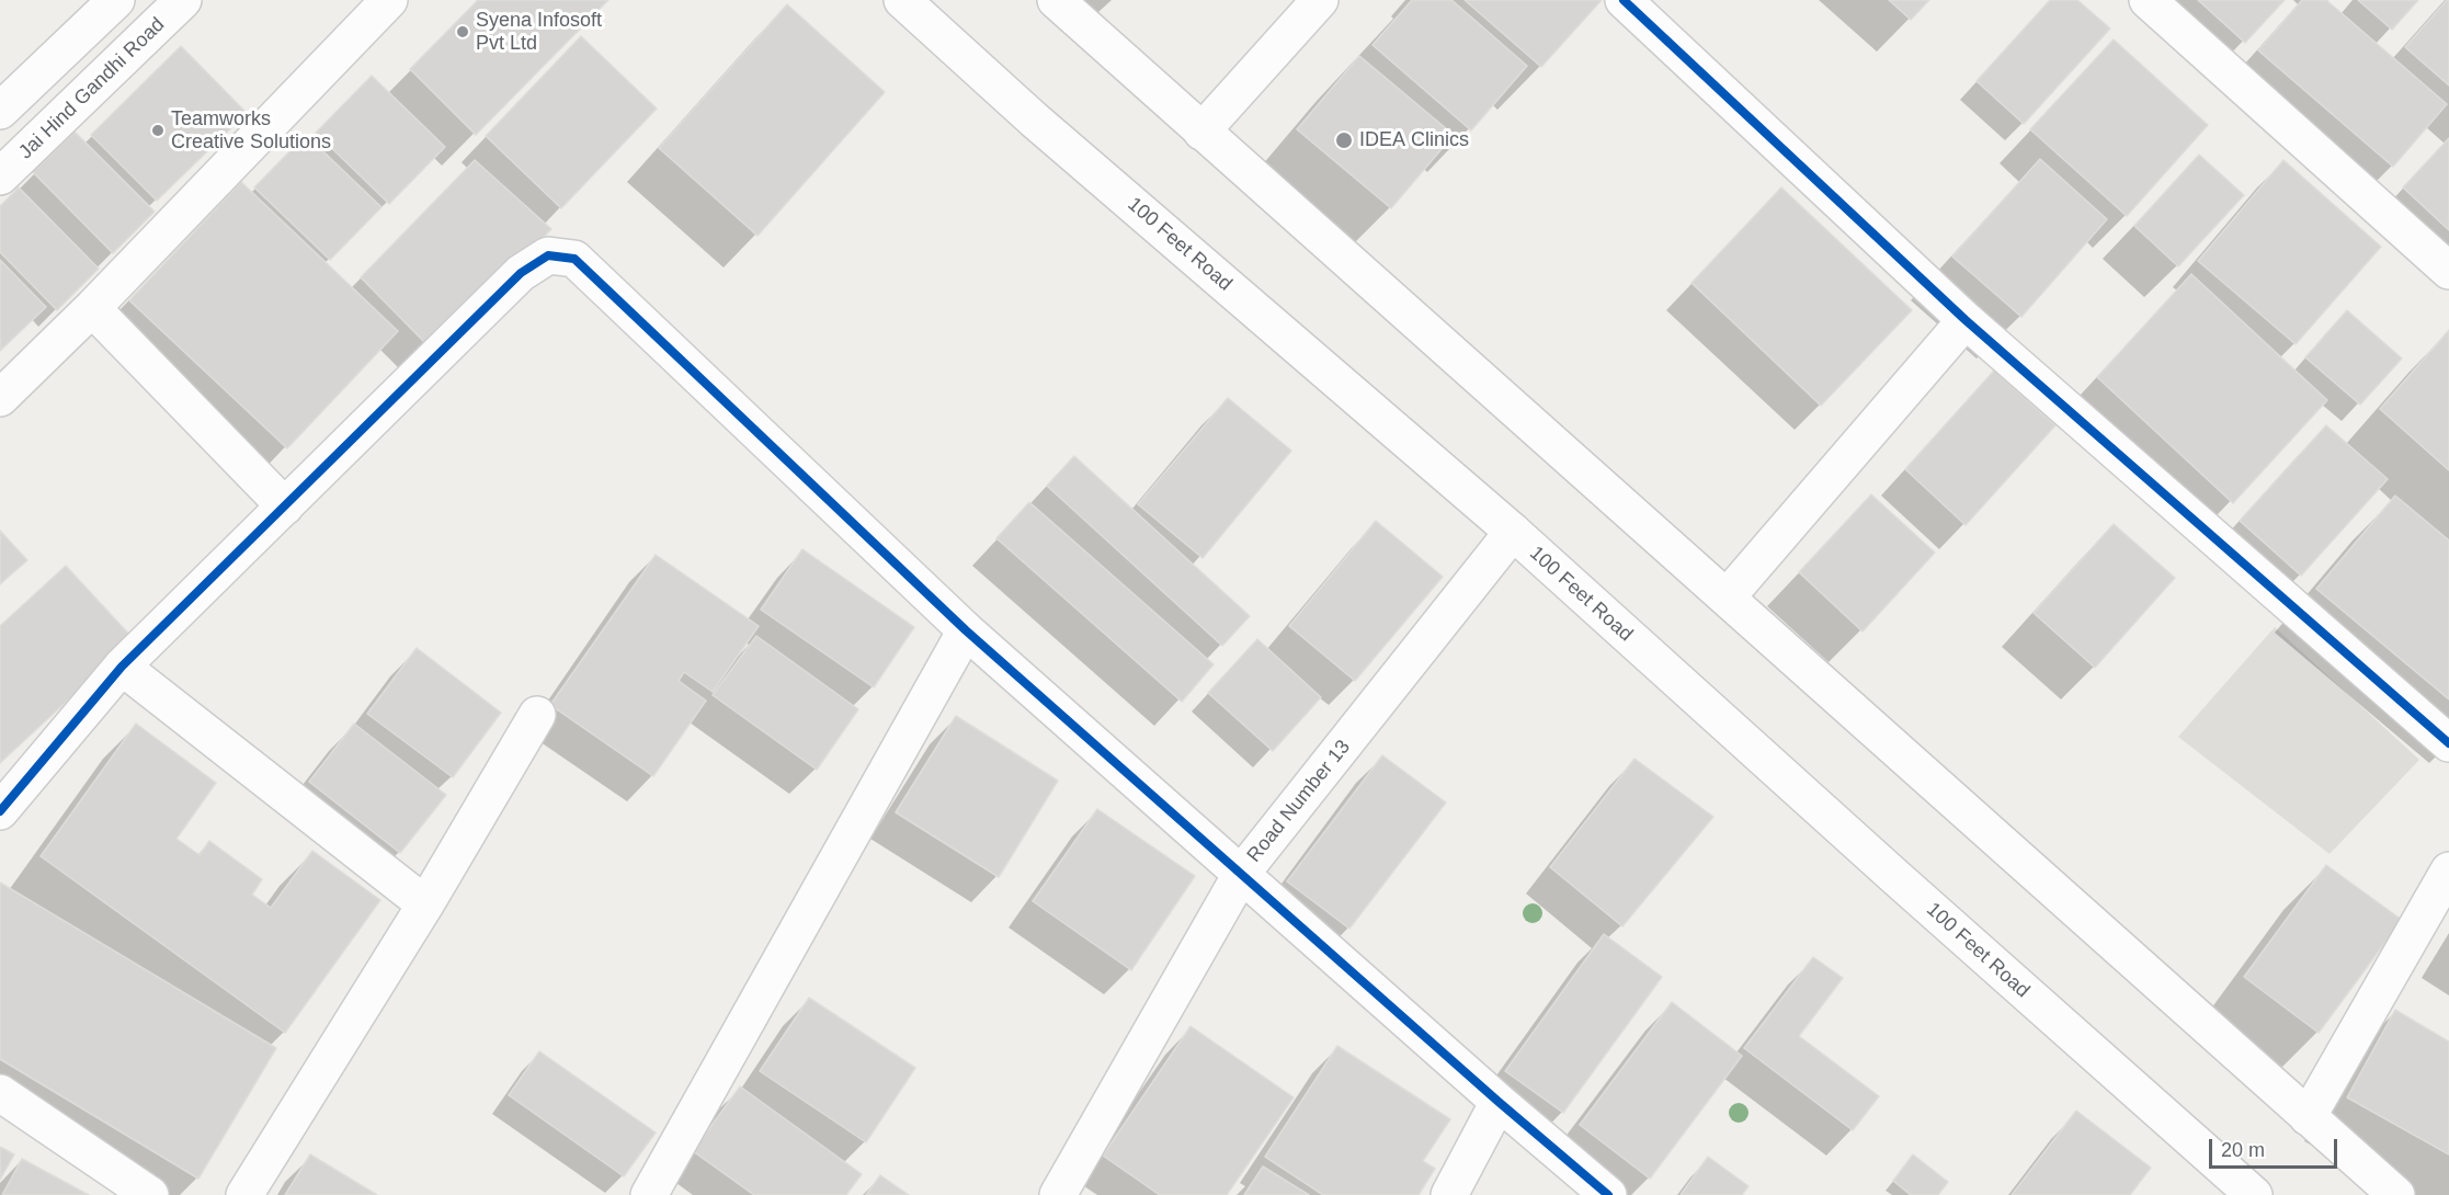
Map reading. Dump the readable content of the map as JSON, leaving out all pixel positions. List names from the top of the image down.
{
  "streets": {
    "street": ["Jai Hind Gandhi Road", "100 Feet Road", "Road Number 13"]
  },
  "crossings": [
    ["100 Feet Road", "Road Number 13"]
  ],
  "places": ["Syena Infosoft Pvt Ltd", "Teamworks Creative Solutions", "IDEA Clinics"],
  "scale_bar": "20 m"
}
